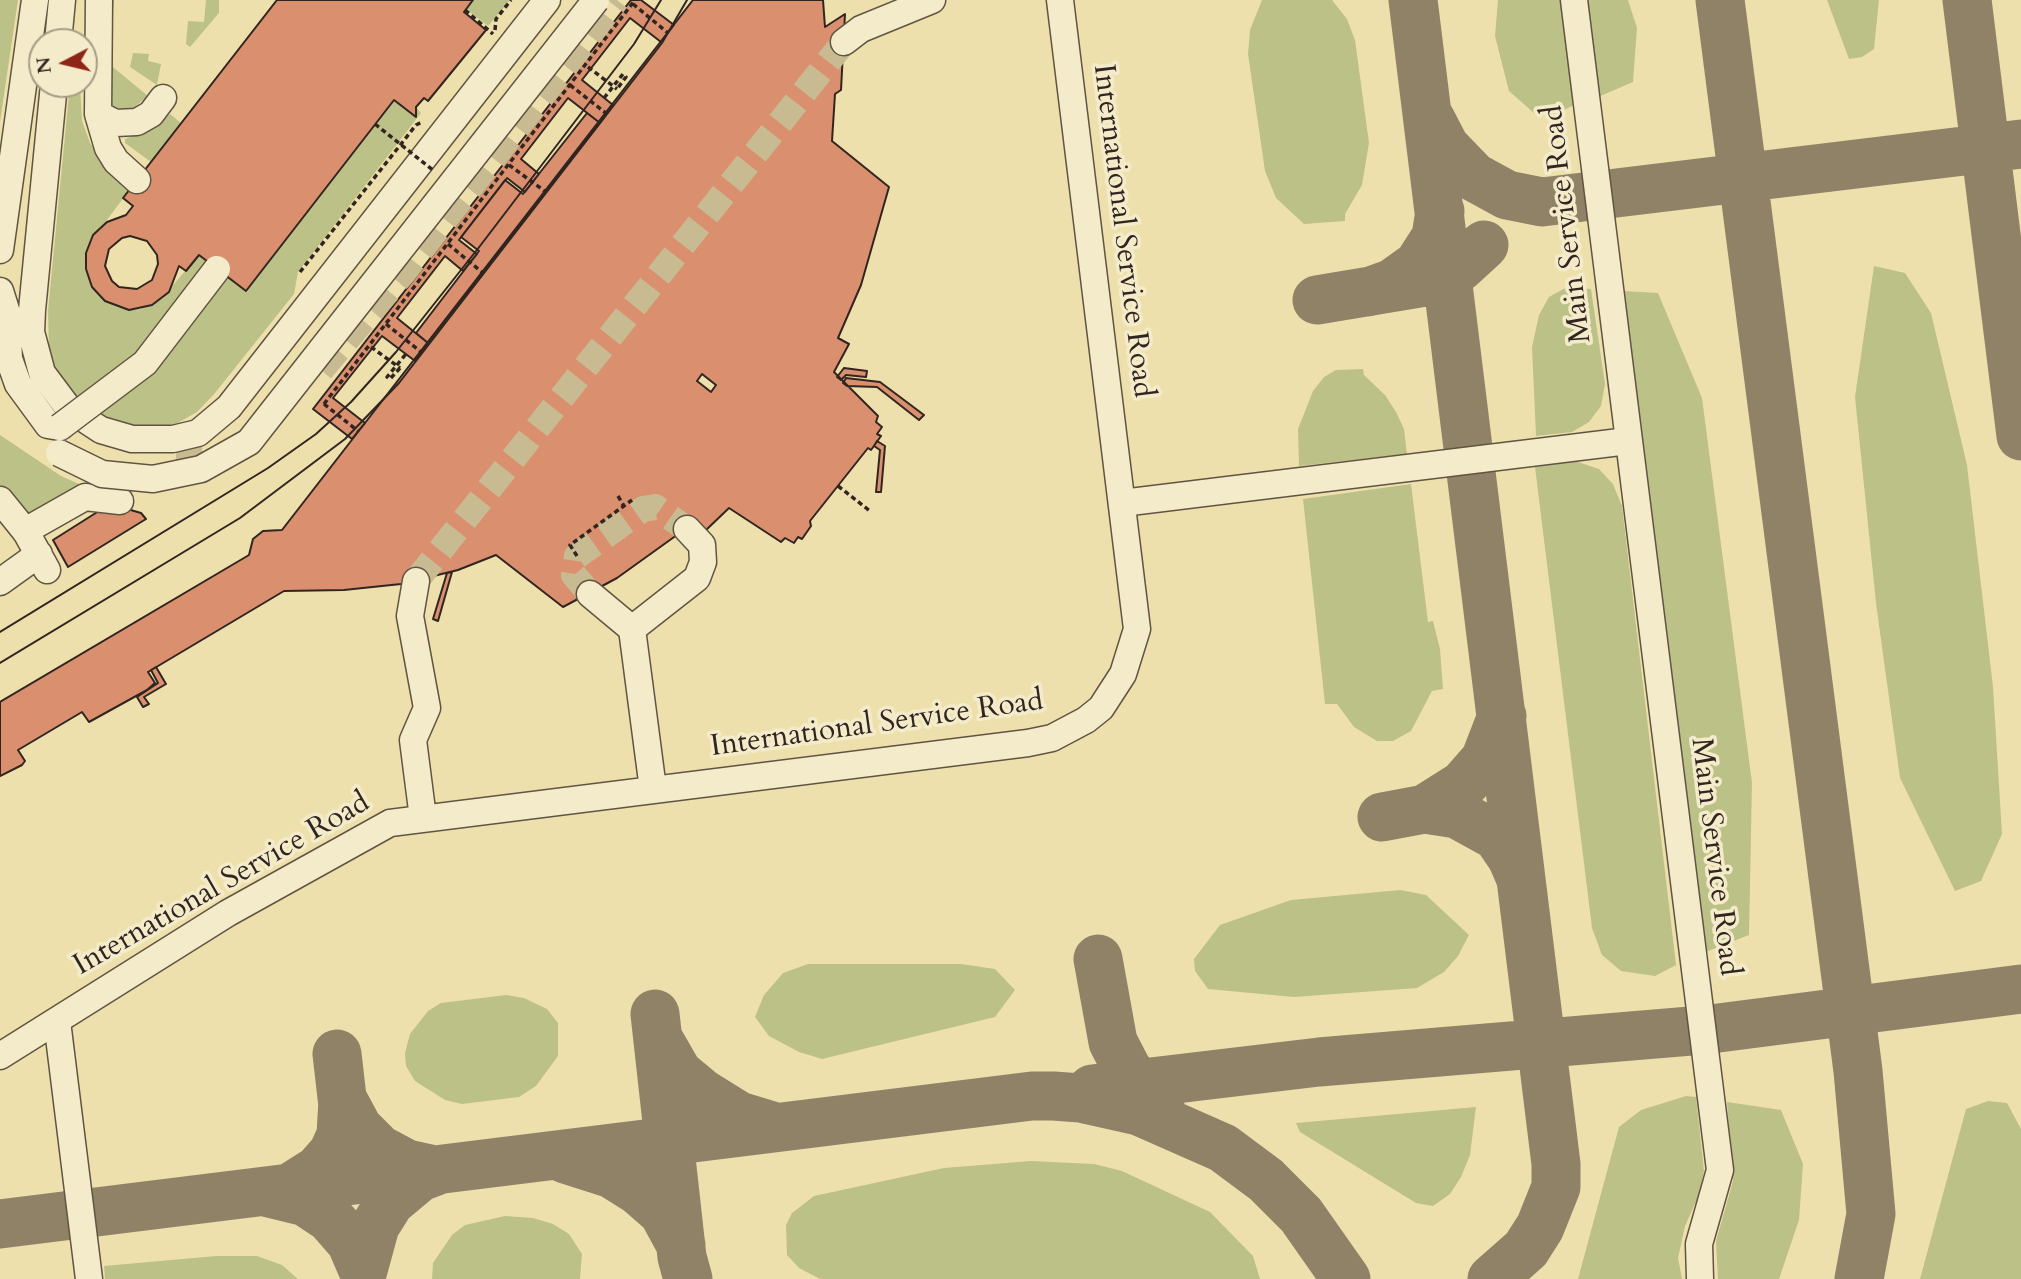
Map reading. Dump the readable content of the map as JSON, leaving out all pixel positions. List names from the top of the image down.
{
  "streets": {
    "street": ["Main Service Road", "International Service Road"]
  },
  "north": "left"
}
